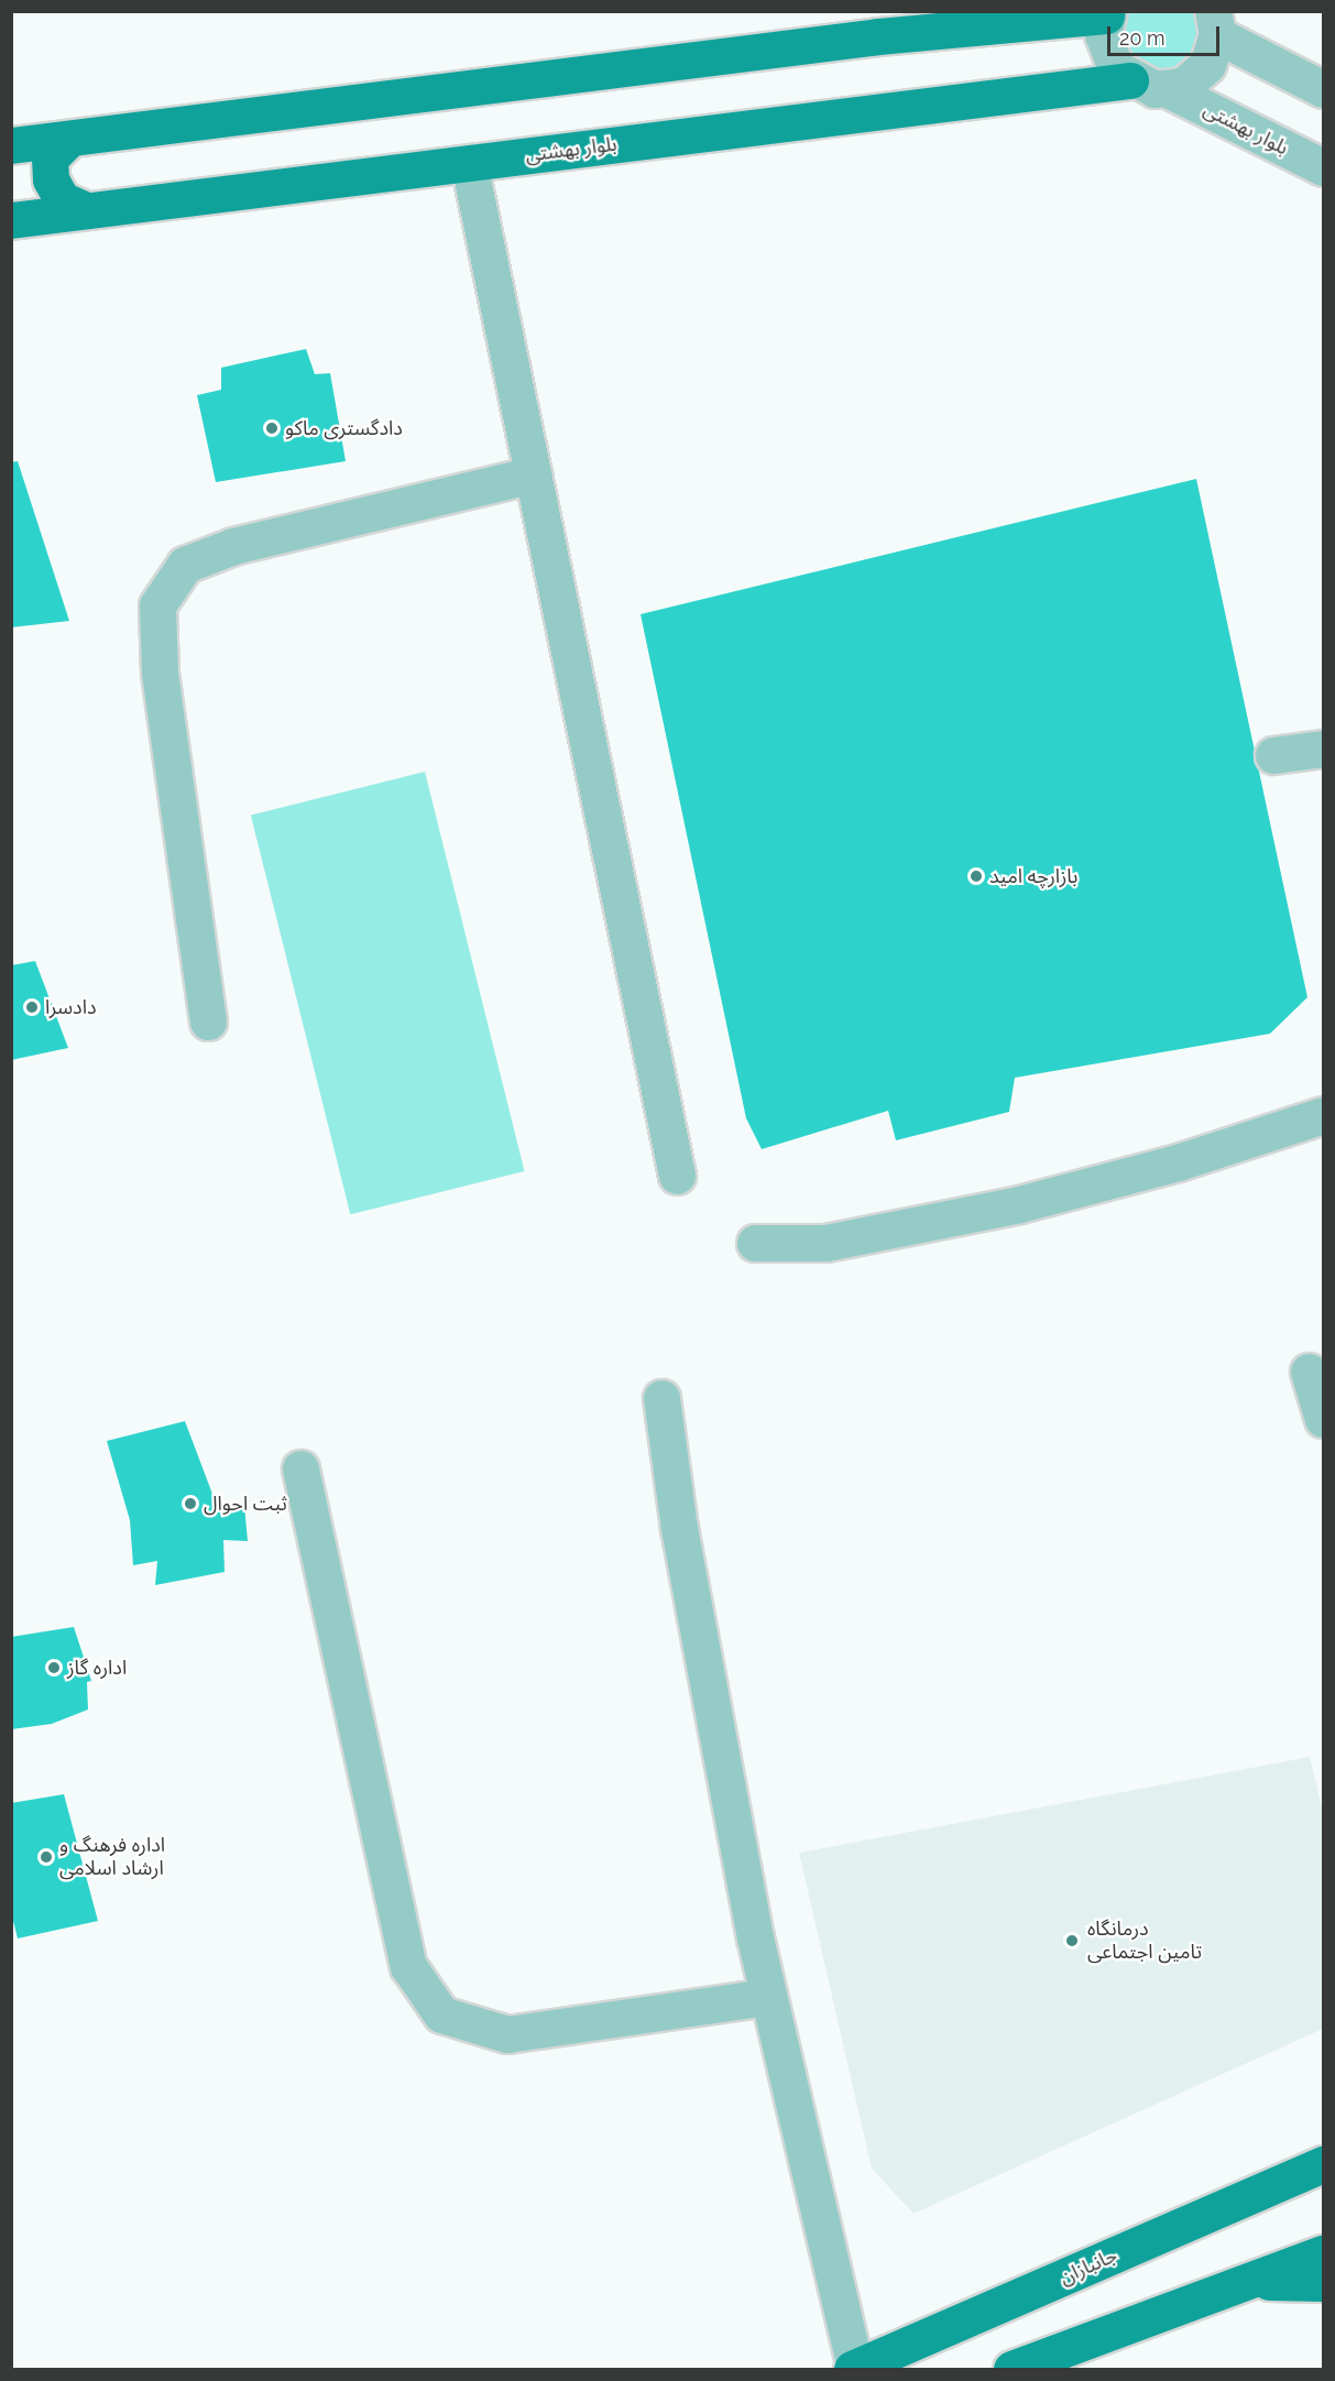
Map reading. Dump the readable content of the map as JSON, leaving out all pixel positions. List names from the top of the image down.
{
  "streets": {
    "main road": ["بلوار بهشتی", "جانبازان"]
  },
  "places": [
    "دادگستری ماکو",
    "بازارچه امید",
    "دادسرا",
    "ثبت احوال",
    "اداره گاز",
    "اداره فرهنگ و ارشاد اسلامی",
    "درمانگاه تامین اجتماعی"
  ],
  "scale_bar": "20 m"
}
